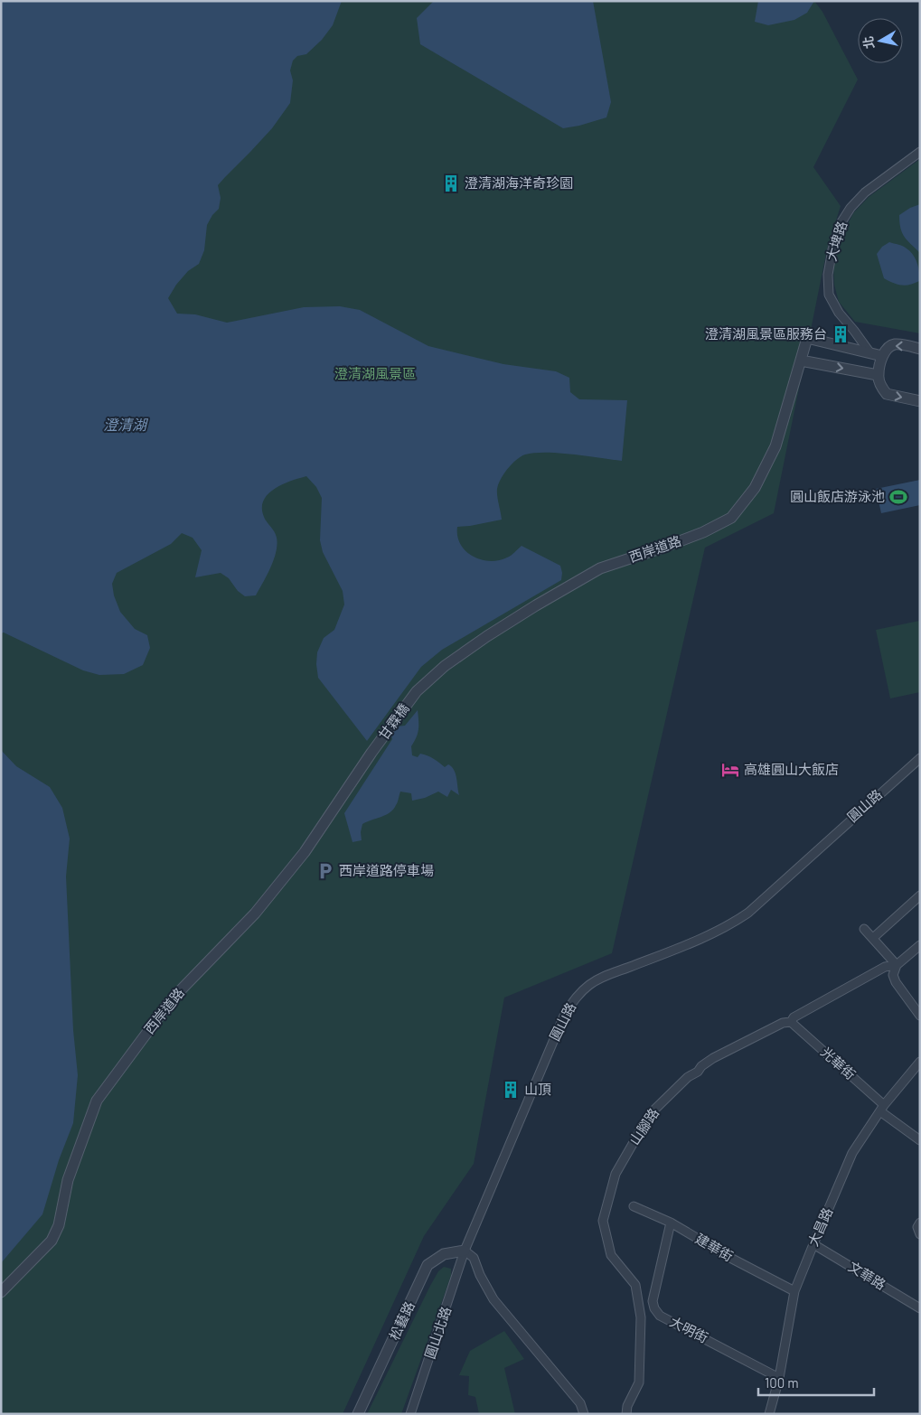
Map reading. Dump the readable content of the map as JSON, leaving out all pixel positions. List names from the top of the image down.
{
  "streets": {
    "street": [
      "大埤路",
      "西岸道路",
      "甘霖橋",
      "圓山路",
      "光華街",
      "山腳路",
      "大昌路",
      "建華街",
      "文華路",
      "松藝路",
      "大明街",
      "圓山北路"
    ]
  },
  "crossings": [
    ["大埤路", "西岸道路"],
    ["西岸道路", "甘霖橋"],
    ["圓山路", "松藝路"],
    ["圓山路", "圓山北路"],
    ["光華街", "山腳路"],
    ["光華街", "大昌路"],
    ["大昌路", "建華街"],
    ["大昌路", "文華路"],
    ["大昌路", "大明街"],
    ["建華街", "大明街"],
    ["松藝路", "圓山北路"]
  ],
  "water": ["澄清湖"],
  "parks": ["澄清湖風景區"],
  "places": {
    "building": ["澄清湖海洋奇珍園", "澄清湖風景區服務台", "山頂"],
    "sports": ["圓山飯店游泳池"],
    "hotel": ["高雄圓山大飯店"],
    "parking": ["西岸道路停車場"]
  },
  "scale_bar": "100 m",
  "north": "left"
}
